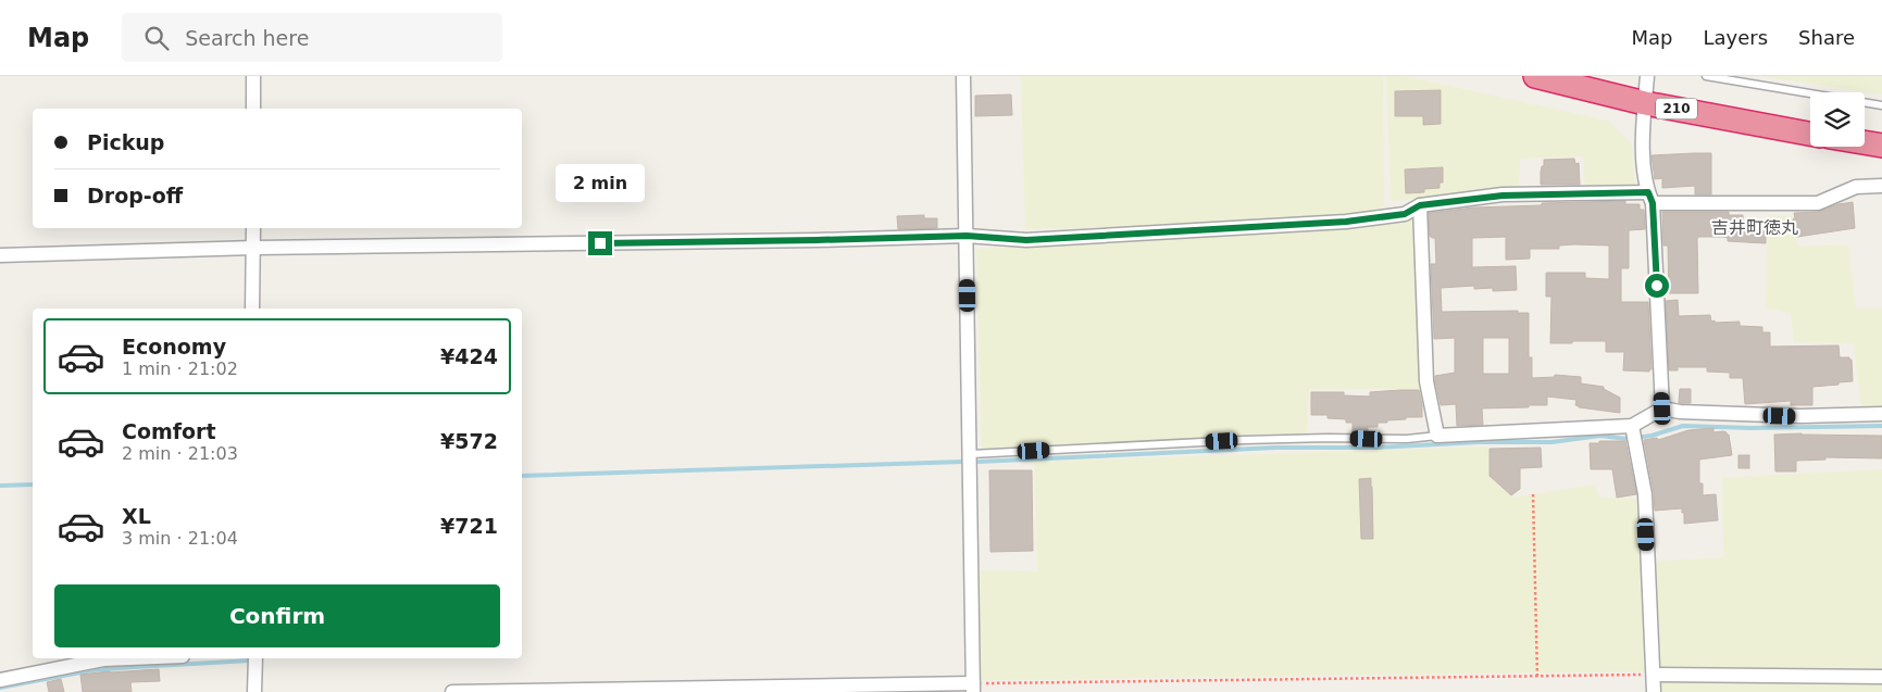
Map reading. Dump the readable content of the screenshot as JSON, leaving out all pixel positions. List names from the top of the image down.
{
  "streets": {
    "highway": ["210"]
  },
  "districts": ["吉井町徳丸"],
  "page": {
    "header": "Map",
    "search": "Search here",
    "nav": ["Map", "Layers", "Share"],
    "banner": ["Pickup", "Drop-off"],
    "bubble": "2 min",
    "list": [
      {
        "name": "Economy",
        "note": "1 min · 21:02",
        "value": "¥424"
      },
      {
        "name": "Comfort",
        "note": "2 min · 21:03",
        "value": "¥572"
      },
      {
        "name": "XL",
        "note": "3 min · 21:04",
        "value": "¥721"
      }
    ],
    "buttons": "Confirm"
  }
}
